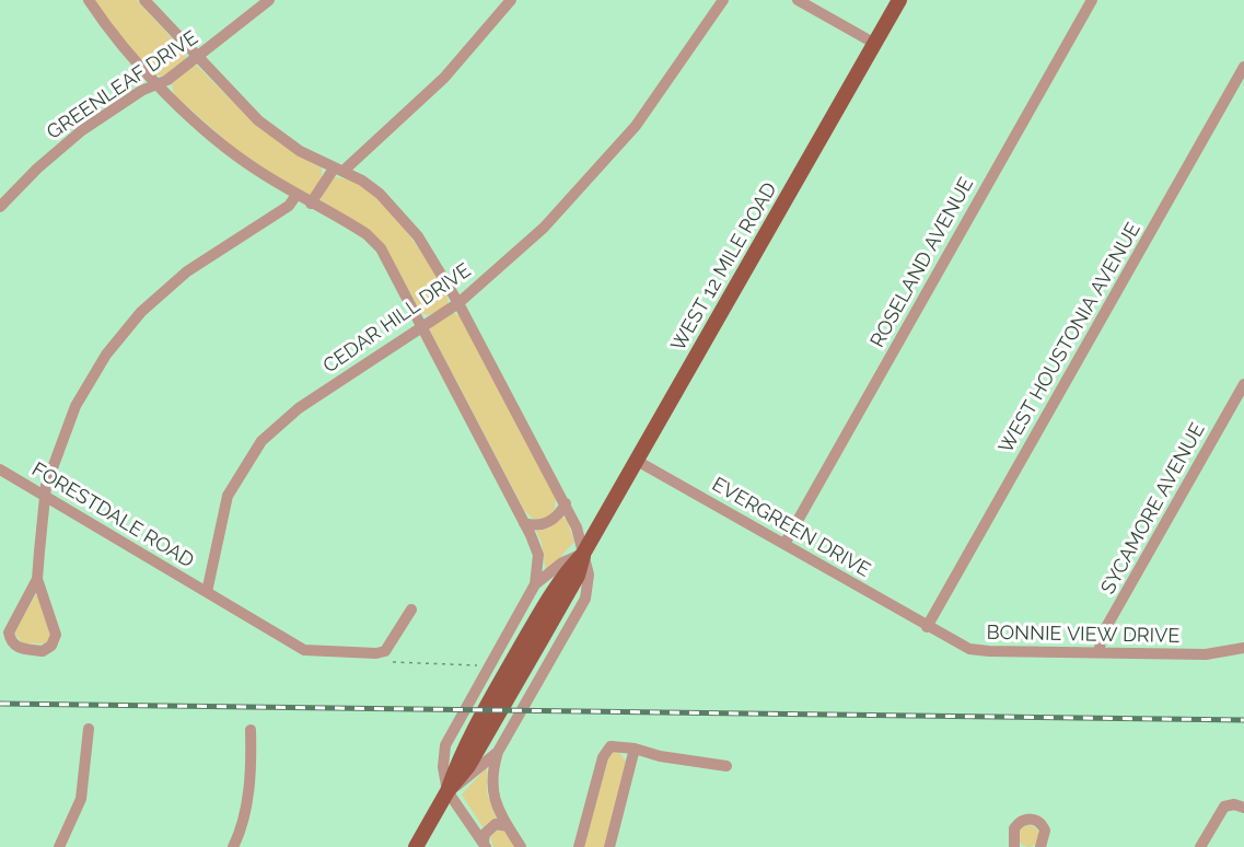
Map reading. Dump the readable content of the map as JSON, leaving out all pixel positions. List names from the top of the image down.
{
  "streets": {
    "main road": ["WEST 12 MILE ROAD"],
    "street": [
      "GREENLEAF DRIVE",
      "ROSELAND AVENUE",
      "CEDAR HILL DRIVE",
      "WEST HOUSTONIA AVENUE",
      "SYCAMORE AVENUE",
      "FORESTDALE ROAD",
      "EVERGREEN DRIVE",
      "BONNIE VIEW DRIVE"
    ]
  },
  "crossings": [
    ["ROSELAND AVENUE", "EVERGREEN DRIVE"],
    ["WEST 12 MILE ROAD", "EVERGREEN DRIVE"],
    ["CEDAR HILL DRIVE", "FORESTDALE ROAD"],
    ["WEST HOUSTONIA AVENUE", "EVERGREEN DRIVE"],
    ["WEST HOUSTONIA AVENUE", "BONNIE VIEW DRIVE"],
    ["SYCAMORE AVENUE", "BONNIE VIEW DRIVE"],
    ["EVERGREEN DRIVE", "BONNIE VIEW DRIVE"]
  ]
}
